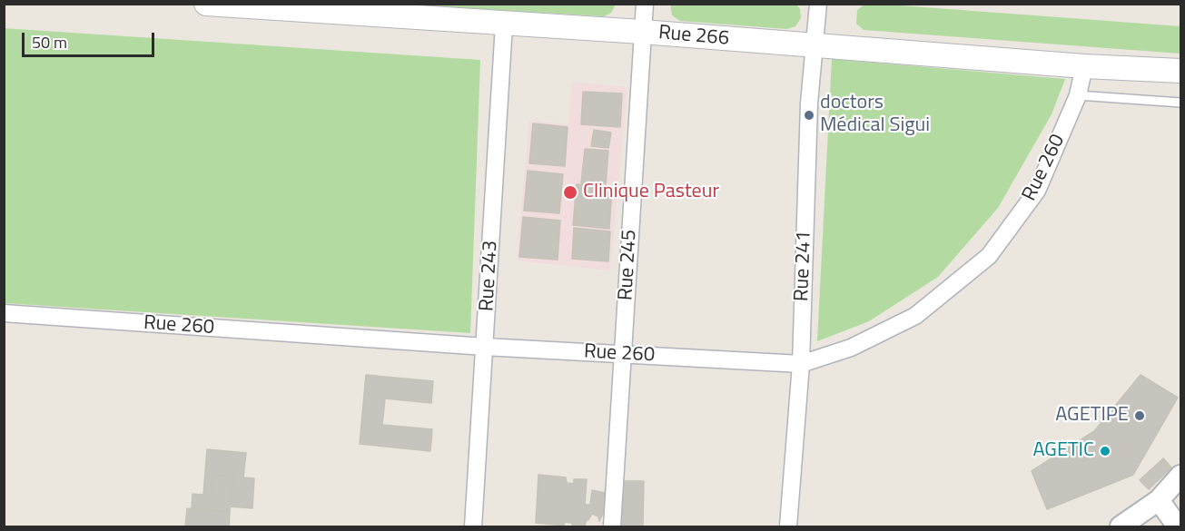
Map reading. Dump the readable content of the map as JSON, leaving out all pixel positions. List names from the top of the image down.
{
  "streets": {
    "main road": ["Rue 266"],
    "street": [
      "Rue 260",
      "Rue 245",
      "Rue 241",
      "Rue 243"
    ]
  },
  "crossings": [
    ["Rue 266", "Rue 260"],
    ["Rue 266", "Rue 245"],
    ["Rue 266", "Rue 241"],
    ["Rue 266", "Rue 243"],
    ["Rue 260", "Rue 245"],
    ["Rue 260", "Rue 241"],
    ["Rue 260", "Rue 243"]
  ],
  "places": [
    "doctors Médical Sigui",
    "Clinique Pasteur",
    "AGETIPE",
    "AGETIC"
  ],
  "scale_bar": "50 m"
}
